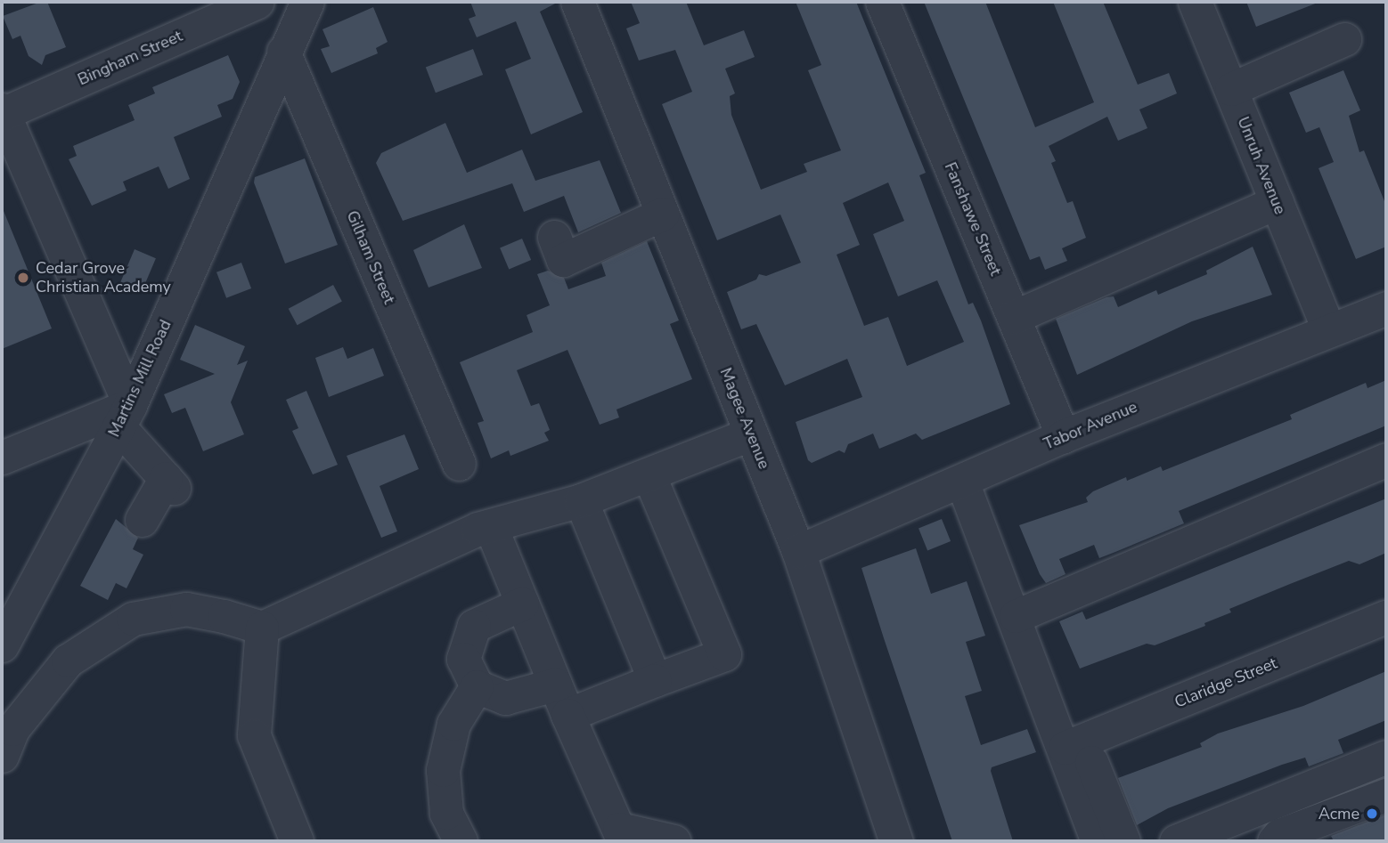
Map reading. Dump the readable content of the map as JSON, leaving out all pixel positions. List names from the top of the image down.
{
  "streets": {
    "street": [
      "Bingham Street",
      "Unruh Avenue",
      "Fanshawe Street",
      "Gilham Street",
      "Martins Mill Road",
      "Magee Avenue",
      "Tabor Avenue",
      "Claridge Street"
    ]
  },
  "crossings": [
    ["Unruh Avenue", "Tabor Avenue"],
    ["Fanshawe Street", "Tabor Avenue"],
    ["Gilham Street", "Martins Mill Road"],
    ["Magee Avenue", "Tabor Avenue"]
  ],
  "places": ["Cedar Grove Christian Academy", "Acme"]
}
